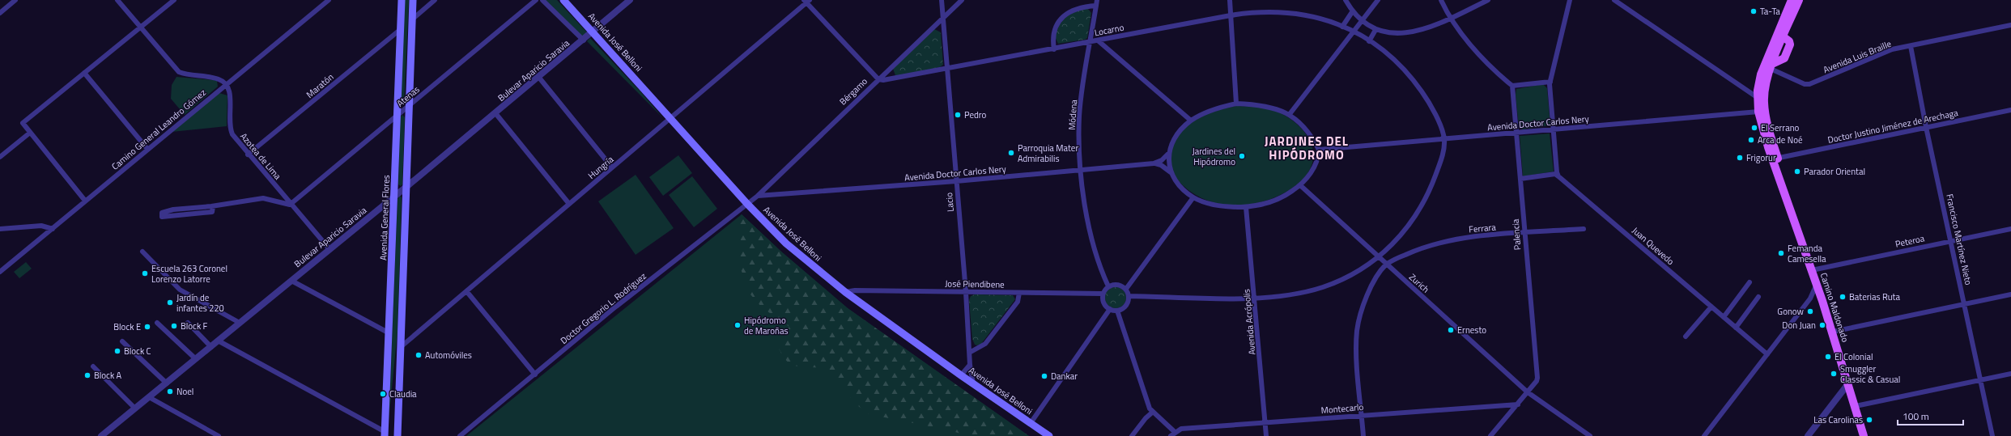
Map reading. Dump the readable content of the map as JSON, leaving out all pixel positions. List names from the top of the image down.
{
  "streets": {
    "main road": ["Avenida José Belloni", "Avenida General Flores", "Camino Maldonado"],
    "street": [
      "Locarno",
      "Avenida Luis Braille",
      "Bulevar Aparicio Saravia",
      "Maratón",
      "Bérgamo",
      "Atenas",
      "Módena",
      "Avenida Doctor Carlos Nery",
      "Doctor Justino Jiménez de Arechaga",
      "Camino General Leandro Gómez",
      "Azotea de Lima",
      "Hungría",
      "Lacio",
      "Ferrara",
      "Palencia",
      "Francisco Martínez Nieto",
      "Peteroa",
      "Juan Quevedo",
      "Zurich",
      "José Piendibene",
      "Doctor Gregorio L. Rodríguez",
      "Avenida Acrópolis",
      "Montecarlo"
    ]
  },
  "crossings": [
    ["Locarno", "Bérgamo"],
    ["Locarno", "Módena"],
    ["Locarno", "Avenida Doctor Carlos Nery"],
    ["Locarno", "Lacio"],
    ["Avenida José Belloni", "Bulevar Aparicio Saravia"],
    ["Avenida José Belloni", "Hungría"],
    ["Avenida José Belloni", "Lacio"],
    ["Avenida José Belloni", "José Piendibene"],
    ["Avenida José Belloni", "Doctor Gregorio L. Rodríguez"],
    ["Avenida Luis Braille", "Francisco Martínez Nieto"],
    ["Avenida Luis Braille", "Camino Maldonado"],
    ["Bulevar Aparicio Saravia", "Azotea de Lima"],
    ["Bulevar Aparicio Saravia", "Avenida General Flores"],
    ["Maratón", "Azotea de Lima"],
    ["Maratón", "Avenida General Flores"],
    ["Bérgamo", "Avenida Doctor Carlos Nery"],
    ["Bérgamo", "Lacio"],
    ["Bérgamo", "Doctor Gregorio L. Rodríguez"],
    ["Atenas", "Azotea de Lima"],
    ["Atenas", "Avenida General Flores"],
    ["Módena", "Avenida Doctor Carlos Nery"],
    ["Módena", "José Piendibene"],
    ["Avenida Doctor Carlos Nery", "Lacio"],
    ["Avenida Doctor Carlos Nery", "Palencia"],
    ["Avenida Doctor Carlos Nery", "Camino Maldonado"],
    ["Avenida Doctor Carlos Nery", "Doctor Gregorio L. Rodríguez"],
    ["Doctor Justino Jiménez de Arechaga", "Francisco Martínez Nieto"],
    ["Doctor Justino Jiménez de Arechaga", "Camino Maldonado"],
    ["Camino General Leandro Gómez", "Azotea de Lima"],
    ["Lacio", "José Piendibene"],
    ["Ferrara", "Palencia"],
    ["Ferrara", "Zurich"],
    ["Palencia", "Zurich"],
    ["Francisco Martínez Nieto", "Peteroa"],
    ["Peteroa", "Camino Maldonado"],
    ["Avenida Acrópolis", "Montecarlo"]
  ],
  "districts": ["JARDINES DEL HIPÓDROMO"],
  "places": [
    "Ta-Ta",
    "Pedro",
    "El Serrano",
    "Arca de Noé",
    "Parroquia Mater Admirabilis",
    "Jardines del Hipódromo",
    "Frigorur",
    "Parador Oriental",
    "Femanda Camesella",
    "Escuela 263 Coronel Lorenzo Latorre",
    "Baterias Ruta",
    "Jardín de infantes 220",
    "Gonow",
    "Hipódromo de Maroñas",
    "Don Juan",
    "Block F",
    "Block E",
    "Ernesto",
    "Block C",
    "Automóviles",
    "El Colonial",
    "Smuggler Classic & Casual",
    "Block A",
    "Dankar",
    "Noel",
    "Claudia",
    "Las Carolinas"
  ],
  "scale_bar": "100 m"
}
